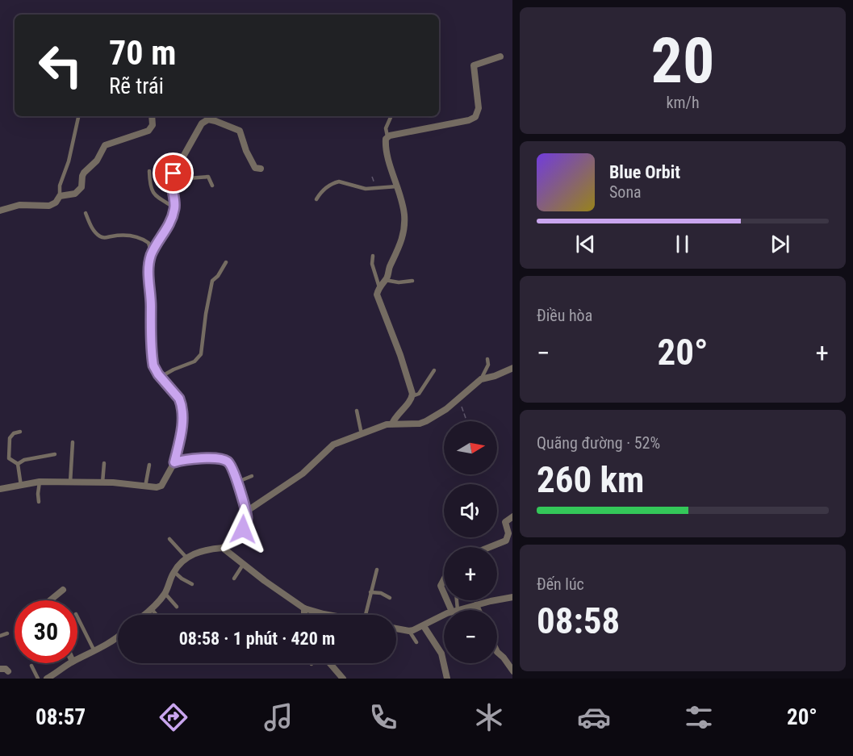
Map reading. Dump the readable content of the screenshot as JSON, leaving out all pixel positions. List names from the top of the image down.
{
  "north": "right",
  "page": {
    "tile": [
      ["20", "km/h"],
      "Điều hòa",
      ["Quãng đường · 52%", "260 km"],
      ["Đến lúc", "08:58"]
    ],
    "turn": ["70 m", "Rẽ trái"],
    "song": ["Blue Orbit", "Sona"],
    "heat": ["−", "20°", "+"],
    "map_buttons": ["+", "−"],
    "limit": "30",
    "trip": "08:58 · 1 phút · 420 m",
    "tabs": ["08:57", "20°"]
  }
}
